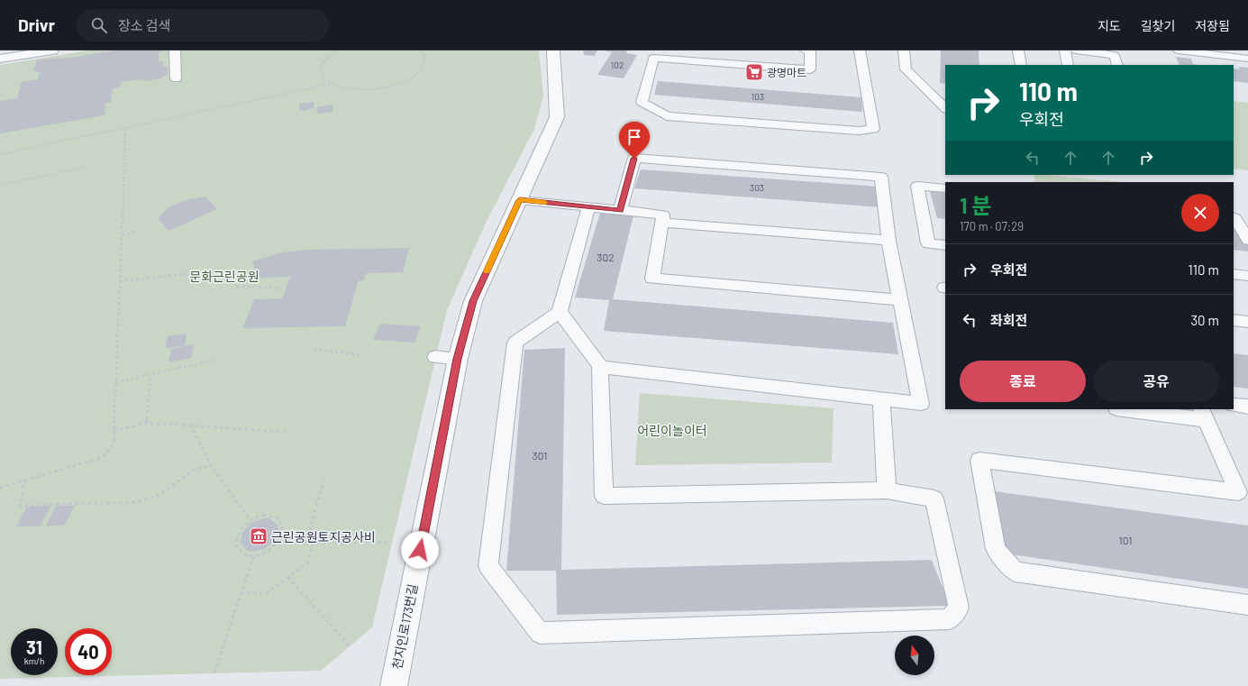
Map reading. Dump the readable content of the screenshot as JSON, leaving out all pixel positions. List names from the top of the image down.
{
  "streets": {
    "street": ["천지인로173번길"]
  },
  "parks": ["문화근린공원", "어린이놀이터"],
  "places": {
    "supermarket": ["광명마트"],
    "museum": ["근린공원토지공사비"]
  },
  "house_numbers": [
    "102",
    "103",
    "303",
    "302",
    "301",
    "101"
  ],
  "north": "top",
  "page": {
    "header": "Drivr",
    "search": "장소 검색",
    "nav": ["지도", "길찾기", "저장됨"],
    "turn": ["110 m", "우회전"],
    "heading": ["1 분", "170 m · 07:29"],
    "list": [
      {
        "name": "우회전",
        "value": "110 m"
      },
      {
        "name": "좌회전",
        "value": "30 m"
      }
    ],
    "buttons": ["종료", "공유"],
    "speed": "31 km/h",
    "limit": "40"
  }
}
